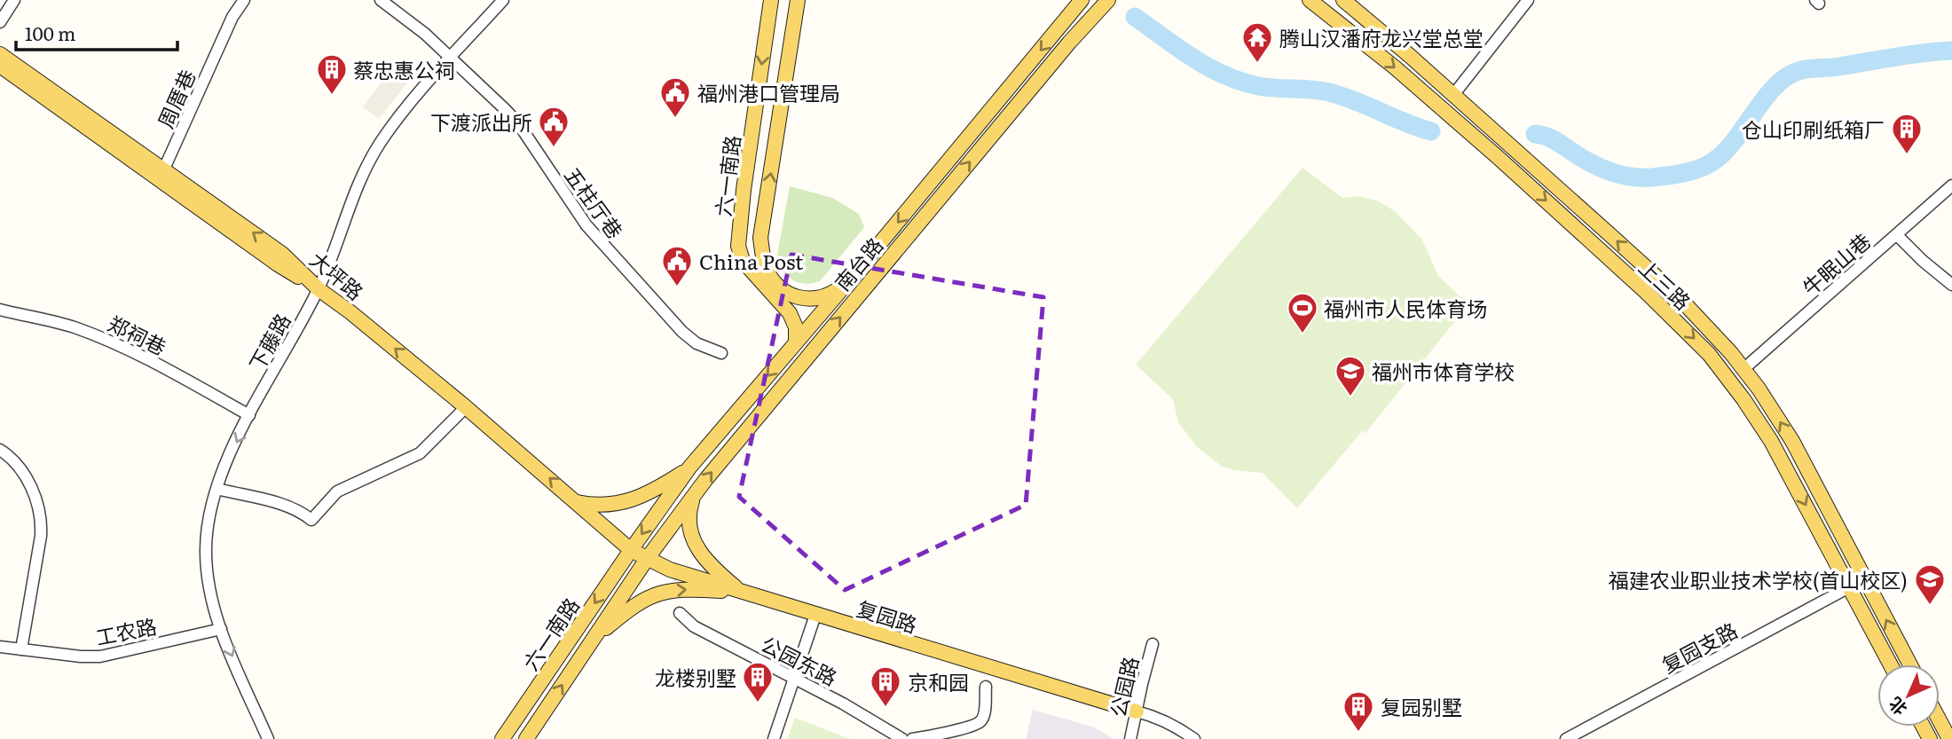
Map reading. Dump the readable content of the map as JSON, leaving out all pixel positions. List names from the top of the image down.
{
  "streets": {
    "main road": [
      "六一南路",
      "南台路",
      "大坪路",
      "上三路",
      "复园路"
    ],
    "street": [
      "周厝巷",
      "五柱厅巷",
      "牛眠山巷",
      "郑祠巷",
      "下藤路",
      "工农路",
      "复园支路",
      "公园东路",
      "公园路"
    ]
  },
  "crossings": [
    ["周厝巷", "大坪路"],
    ["六一南路", "南台路"],
    ["六一南路", "大坪路"],
    ["六一南路", "复园路"],
    ["五柱厅巷", "下藤路"],
    ["南台路", "大坪路"],
    ["南台路", "复园路"],
    ["牛眠山巷", "上三路"],
    ["大坪路", "下藤路"],
    ["大坪路", "复园路"],
    ["上三路", "复园支路"],
    ["郑祠巷", "下藤路"],
    ["下藤路", "工农路"],
    ["复园路", "公园路"]
  ],
  "one_way": ["大坪路"],
  "places": {
    "temple": ["腾山汉潘府龙兴堂总堂"],
    "building": [
      "蔡忠惠公祠",
      "仓山印刷纸箱厂",
      "龙楼别墅",
      "京和园",
      "复园别墅"
    ],
    "public building": ["福州港口管理局", "下渡派出所", "China Post"],
    "sports": ["福州市人民体育场"],
    "school or university": ["福州市体育学校", "福建农业职业技术学校(首山校区)"]
  },
  "scale_bar": "100 m",
  "north": "bottom left"
}
